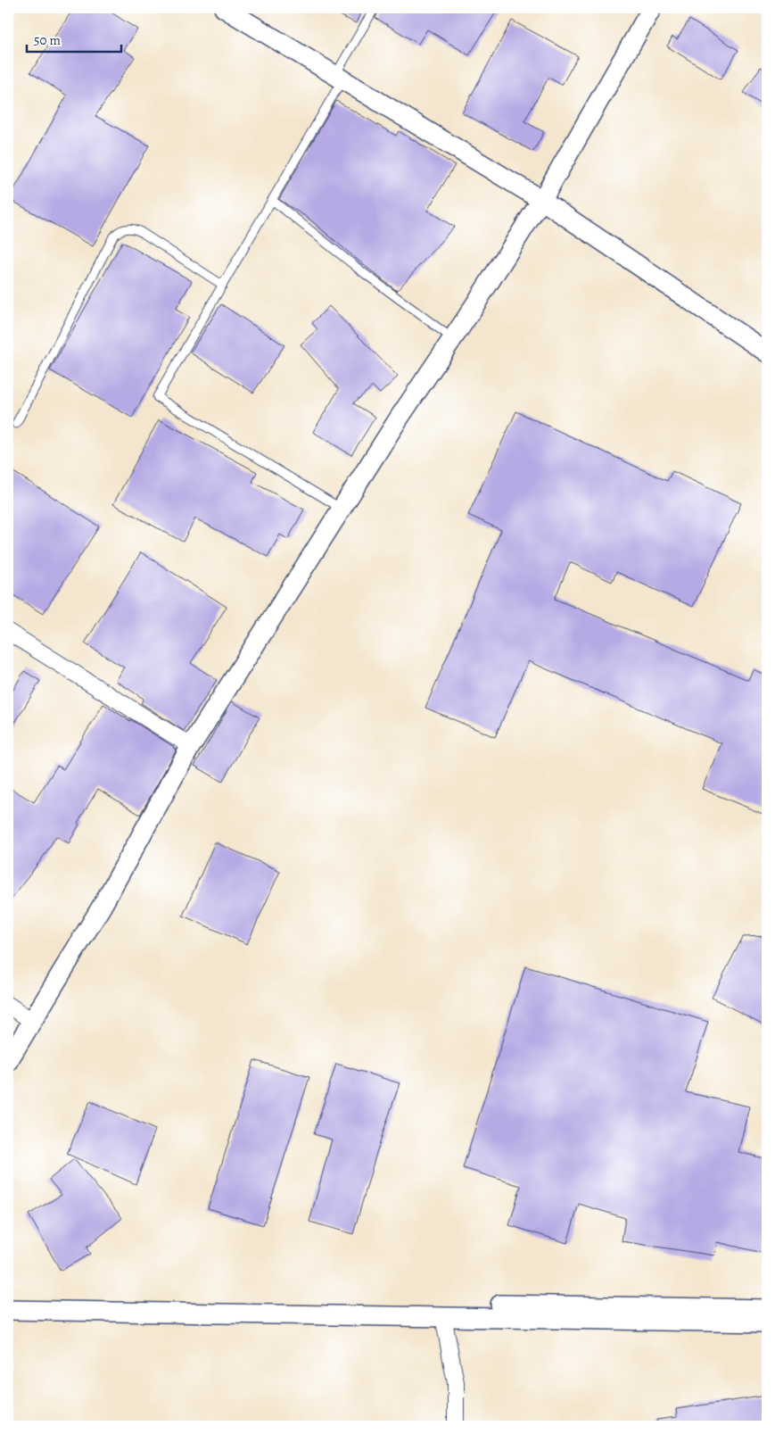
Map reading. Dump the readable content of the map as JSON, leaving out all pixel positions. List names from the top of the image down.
{
  "scale_bar": "50 m"
}
